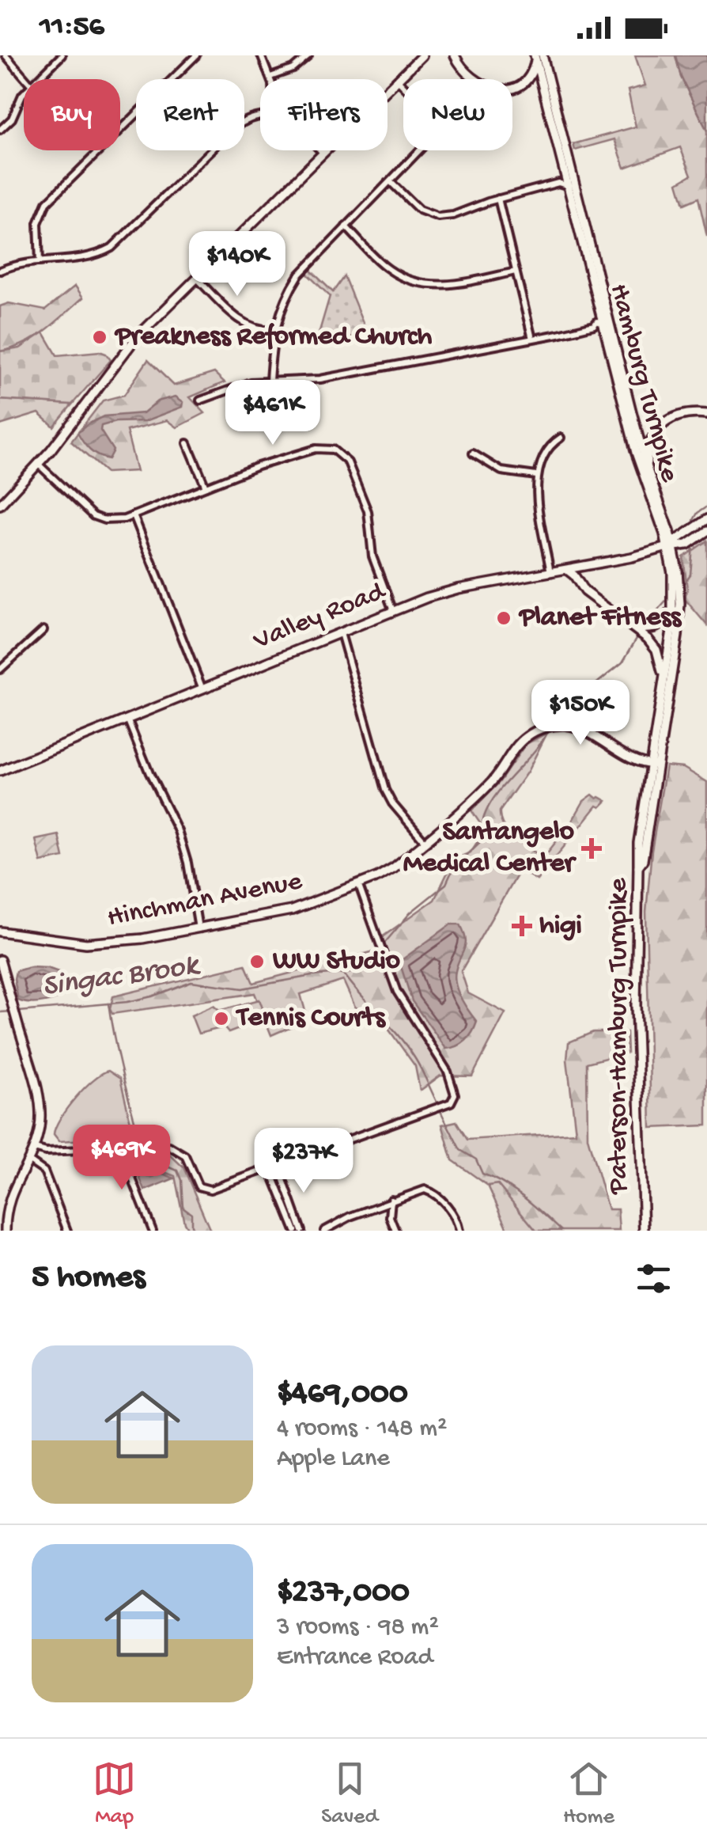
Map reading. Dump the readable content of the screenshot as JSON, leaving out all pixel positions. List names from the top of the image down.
{
  "streets": {
    "main road": [
      "Hamburg Turnpike",
      "Valley Road",
      "Hinchman Avenue",
      "Paterson-Hamburg Turnpike"
    ]
  },
  "crossings": [
    ["Hamburg Turnpike", "Valley Road"],
    ["Hamburg Turnpike", "Hinchman Avenue"],
    ["Hamburg Turnpike", "Paterson-Hamburg Turnpike"]
  ],
  "water": ["Singac Brook"],
  "places": {
    "other": [
      "Preakness Reformed Church",
      "Planet Fitness",
      "WW Studio",
      "Tennis Courts"
    ],
    "health": ["Santangelo Medical Center", "higi"]
  },
  "page": {
    "status": "11:56",
    "chip": [
      "Buy",
      "Rent",
      "Filters",
      "New"
    ],
    "price": [
      "$140K",
      "$461K",
      "$150K",
      "$469K",
      "$237K"
    ],
    "heading": "5 homes",
    "list": [
      {
        "name": "$469,000",
        "note": "4 rooms · 148 m² · Apple Lane"
      },
      {
        "name": "$237,000",
        "note": "3 rooms · 98 m² · Entrance Road"
      }
    ],
    "tabs": ["Map", "Saved", "Home"]
  }
}
